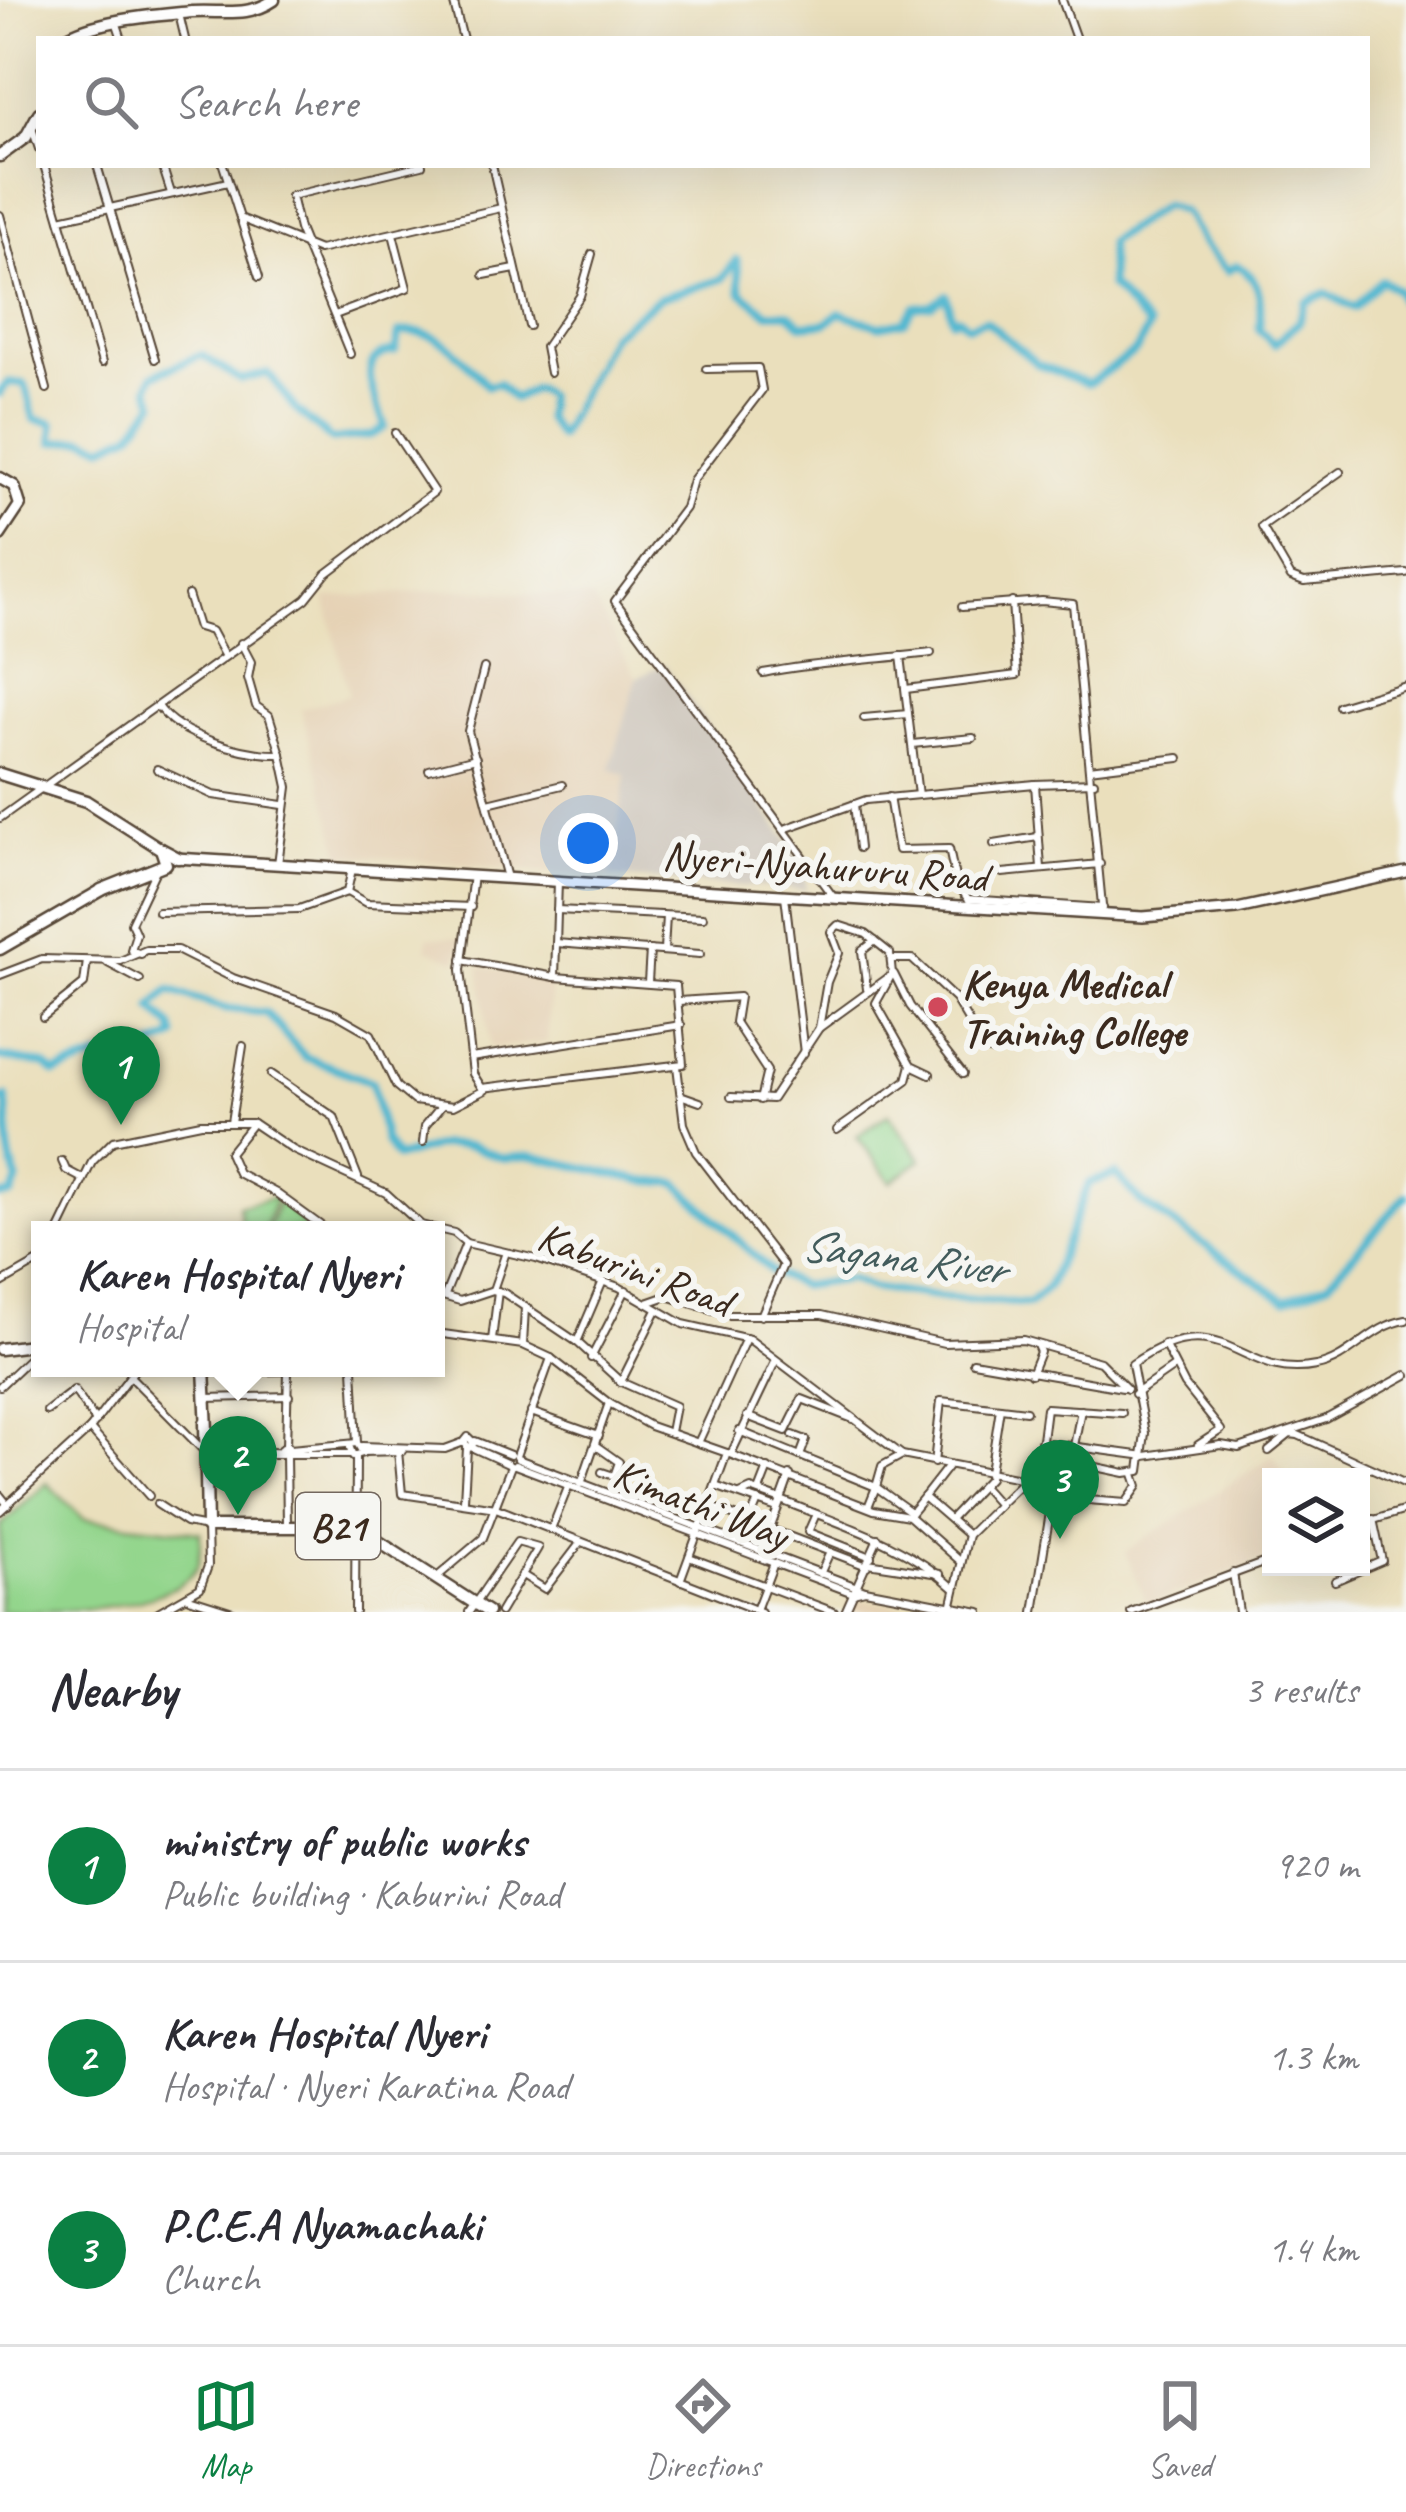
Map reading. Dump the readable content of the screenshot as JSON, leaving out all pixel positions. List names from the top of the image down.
{
  "streets": {
    "highway": ["B21"],
    "main road": ["Nyeri-Nyahururu Road"],
    "street": ["Kaburini Road", "Kimathi Way"]
  },
  "water": ["Sagana River"],
  "places": ["Kenya Medical Training College"],
  "page": {
    "search": "Search here",
    "pins": ["1", "2", "3"],
    "popup": ["Karen Hospital Nyeri", "Hospital"],
    "heading": ["Nearby", "3 results"],
    "list": [
      {
        "mark": "1",
        "name": "ministry of public works",
        "note": "Public building · Kaburini Road",
        "value": "920 m"
      },
      {
        "mark": "2",
        "name": "Karen Hospital Nyeri",
        "note": "Hospital · Nyeri Karatina Road",
        "value": "1.3 km"
      },
      {
        "mark": "3",
        "name": "P.C.E.A Nyamachaki",
        "note": "Church",
        "value": "1.4 km"
      }
    ],
    "nav": ["Map", "Directions", "Saved"]
  }
}
